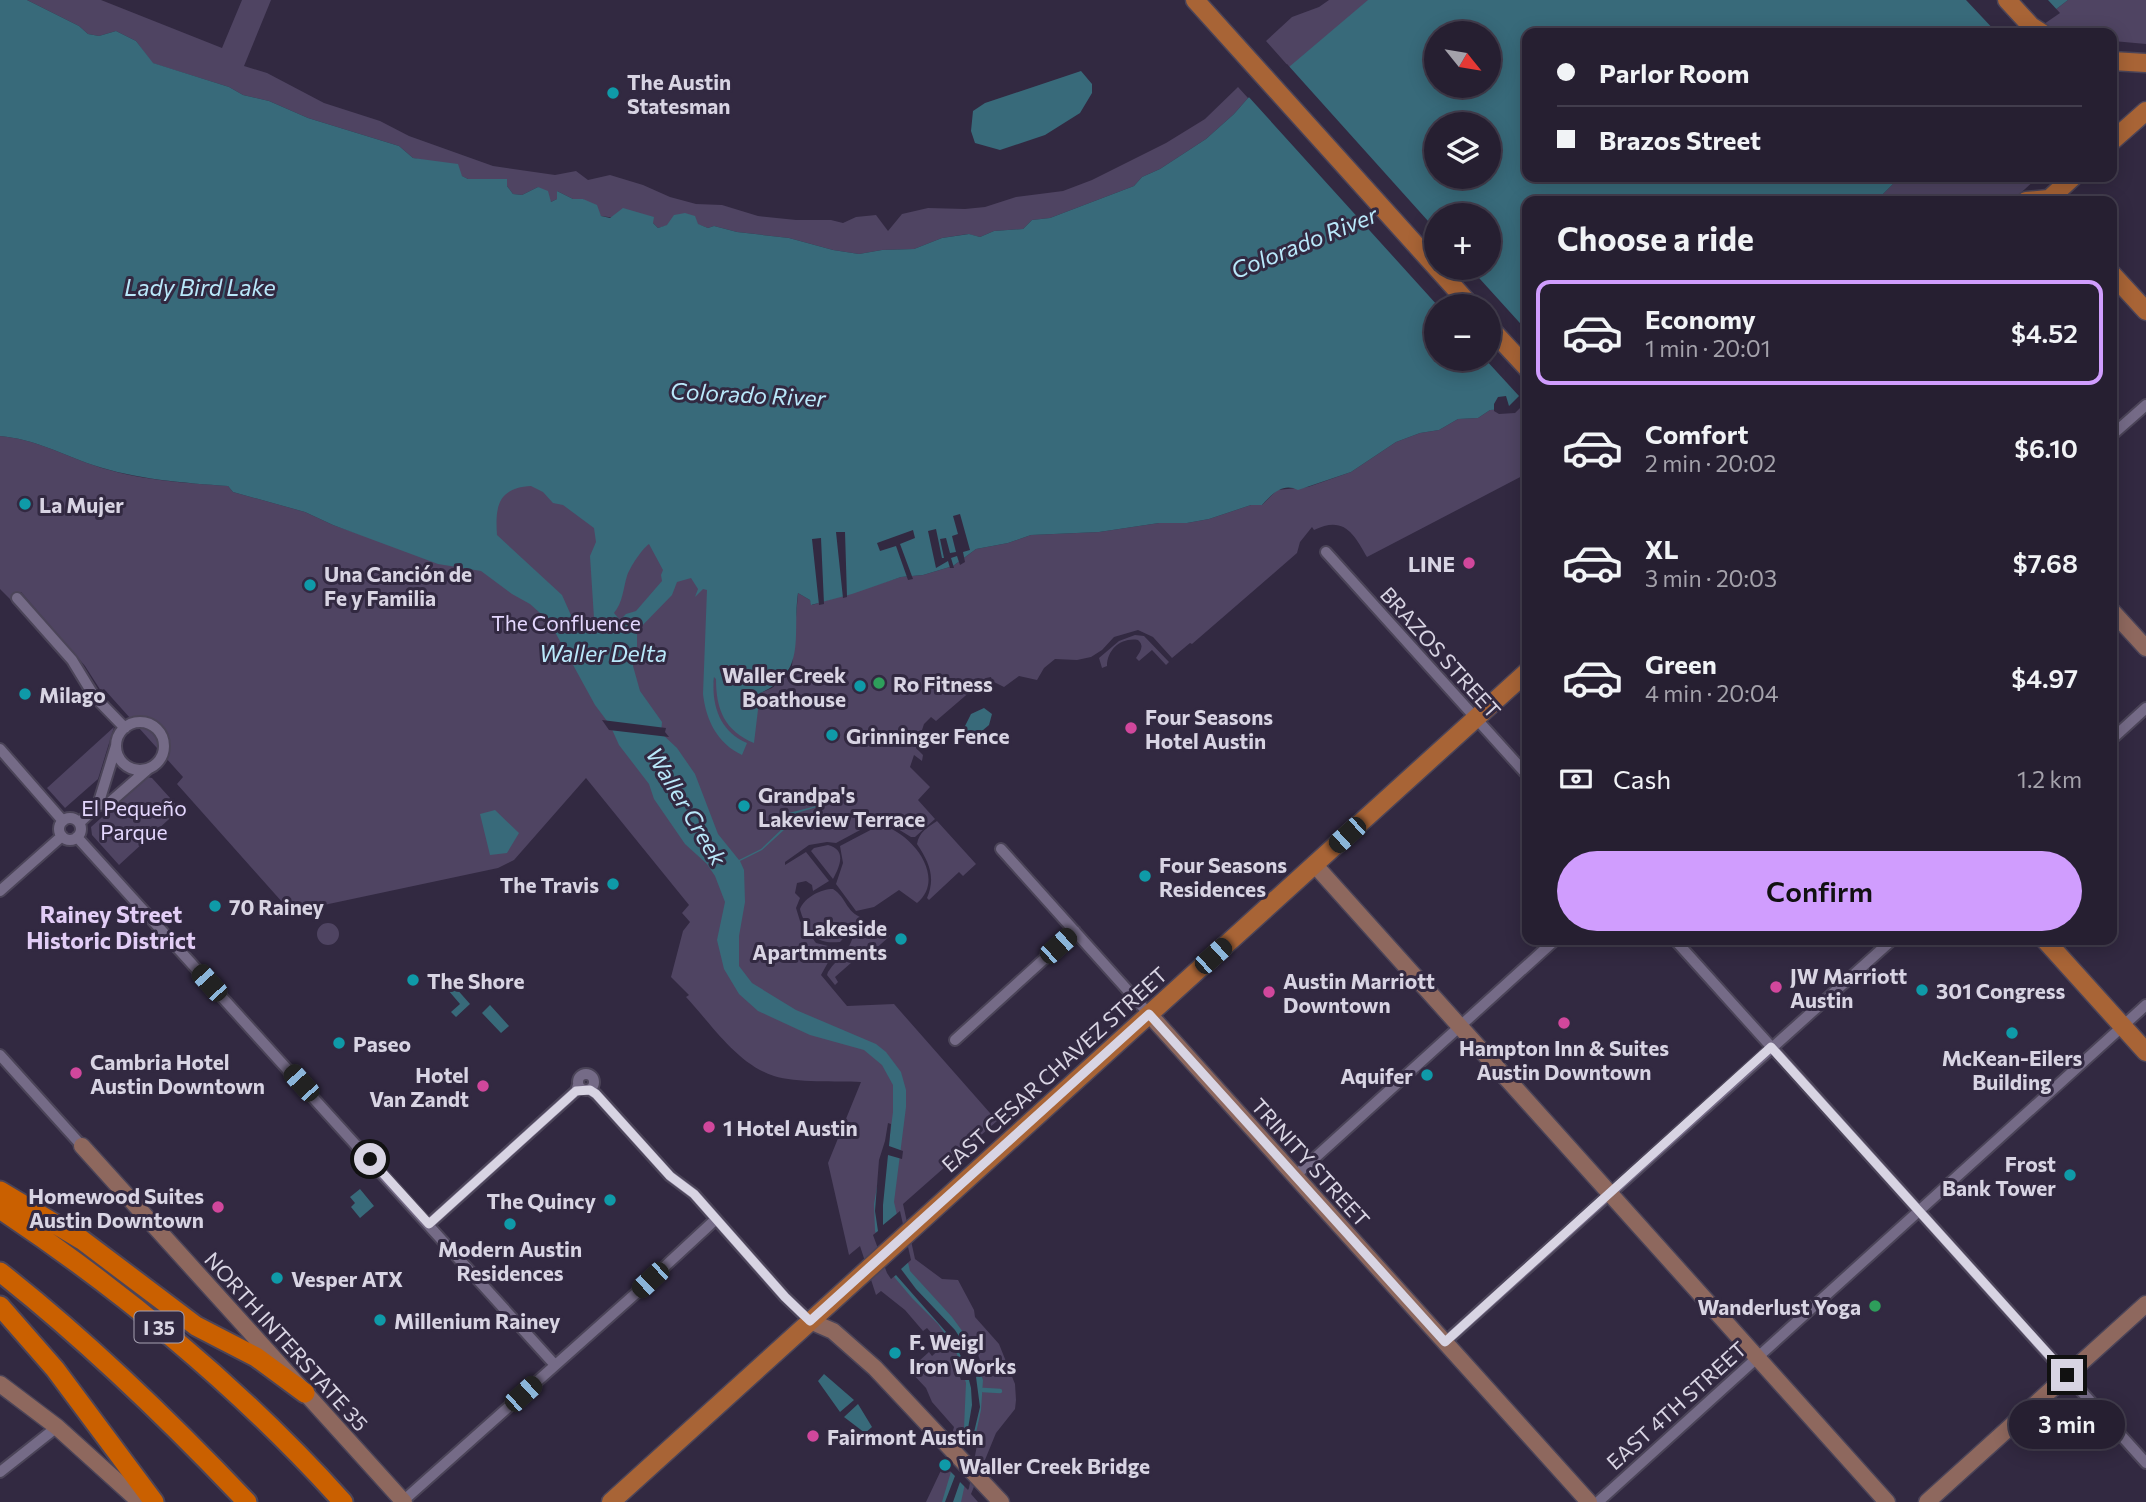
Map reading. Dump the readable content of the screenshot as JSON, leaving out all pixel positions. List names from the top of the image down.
{
  "streets": {
    "highway": ["I 35"],
    "main road": ["EAST CESAR CHAVEZ STREET", "TRINITY STREET", "NORTH INTERSTATE 35"],
    "street": ["BRAZOS STREET", "EAST 4TH STREET"]
  },
  "crossings": [
    ["BRAZOS STREET", "EAST CESAR CHAVEZ STREET"],
    ["EAST CESAR CHAVEZ STREET", "TRINITY STREET"]
  ],
  "districts": ["Rainey Street Historic District"],
  "water": [
    "Colorado River",
    "Lady Bird Lake",
    "Waller Delta",
    "Waller Creek"
  ],
  "parks": ["The Confluence", "El Pequeño Parque"],
  "places": [
    "The Austin Statesman",
    "La Mujer",
    "LINE",
    "Una Canción de Fe y Familia",
    "Ro Fitness",
    "Waller Creek Boathouse",
    "Milago",
    "Four Seasons Hotel Austin",
    "Grinninger Fence",
    "Grandpa's Lakeview Terrace",
    "Four Seasons Residences",
    "The Travis",
    "70 Rainey",
    "Lakeside Apartmments",
    "The Shore",
    "JW Marriott Austin",
    "301 Congress",
    "Austin Marriott Downtown",
    "Hampton Inn & Suites Austin Downtown",
    "McKean-Eilers Building",
    "Paseo",
    "Cambria Hotel Austin Downtown",
    "Aquifer",
    "Hotel Van Zandt",
    "1 Hotel Austin",
    "Frost Bank Tower",
    "The Quincy",
    "Homewood Suites Austin Downtown",
    "Modern Austin Residences",
    "Vesper ATX",
    "Wanderlust Yoga",
    "Millenium Rainey",
    "F. Weigl Iron Works",
    "Fairmont Austin",
    "Waller Creek Bridge"
  ],
  "north": "bottom right",
  "page": {
    "map_buttons": ["+", "−"],
    "banner": ["Parlor Room", "Brazos Street"],
    "heading": "Choose a ride",
    "list": [
      {
        "name": "Economy",
        "note": "1 min · 20:01",
        "value": "$4.52"
      },
      {
        "name": "Comfort",
        "note": "2 min · 20:02",
        "value": "$6.10"
      },
      {
        "name": "XL",
        "note": "3 min · 20:03",
        "value": "$7.68"
      },
      {
        "name": "Green",
        "note": "4 min · 20:04",
        "value": "$4.97"
      }
    ],
    "pay": ["Cash", "1.2 km"],
    "buttons": "Confirm",
    "bubble": "3 min"
  }
}
